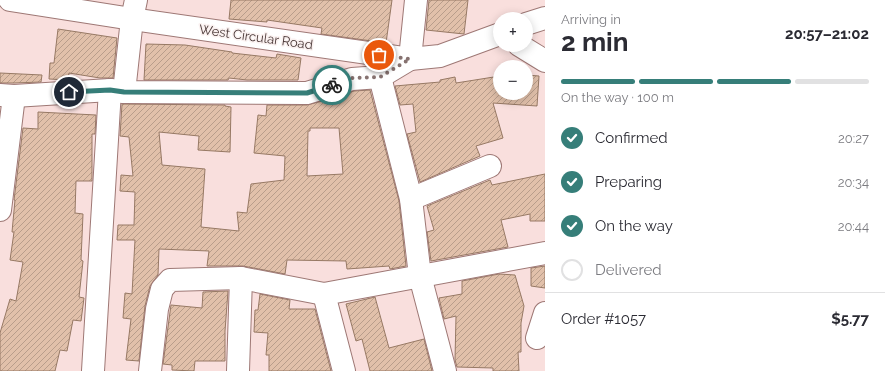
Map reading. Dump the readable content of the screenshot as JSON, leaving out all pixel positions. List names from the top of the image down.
{
  "streets": {
    "street": ["West Circular Road"]
  },
  "page": {
    "heading": ["2 min", "Arriving in", "20:57–21:02"],
    "panel": ["Order #1057", "$5.77"],
    "map_buttons": ["+", "−"],
    "bar": "On the way · 100 m",
    "list": [
      ["Confirmed", "20:27"],
      ["Preparing", "20:34"],
      ["On the way", "20:44"],
      "Delivered"
    ]
  }
}
